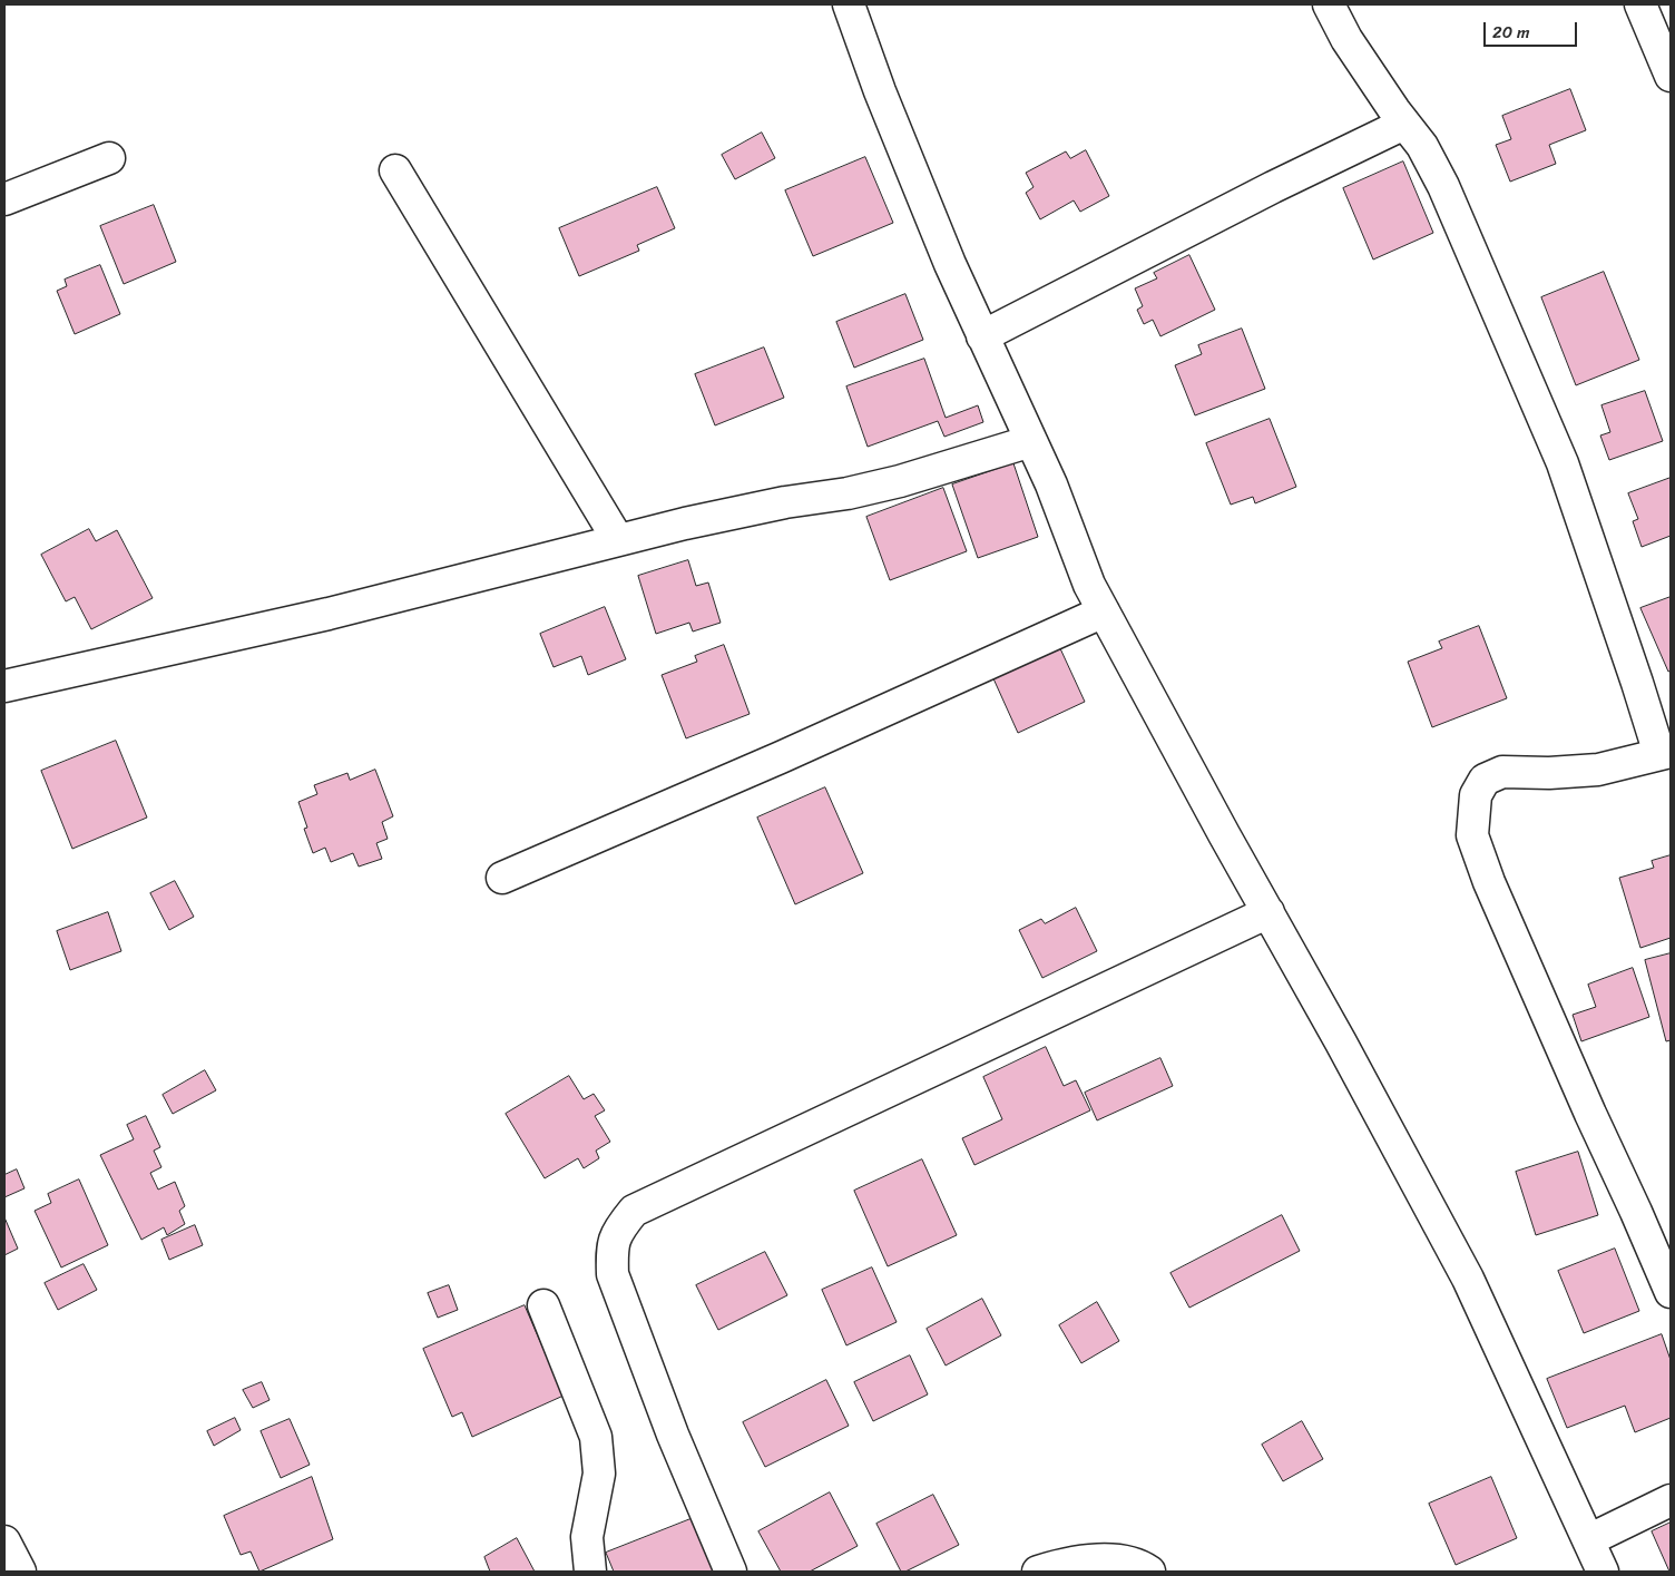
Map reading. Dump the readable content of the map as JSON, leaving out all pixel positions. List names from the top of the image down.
{
  "scale_bar": "20 m"
}
